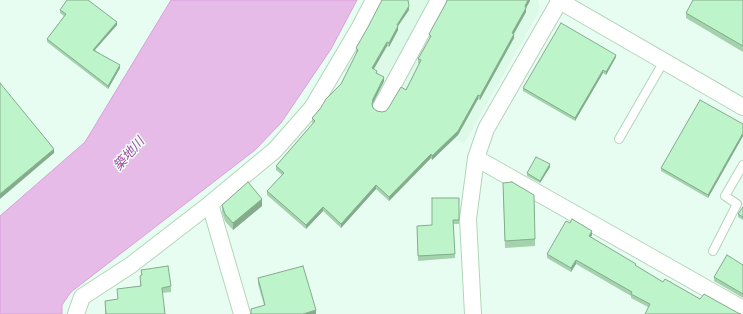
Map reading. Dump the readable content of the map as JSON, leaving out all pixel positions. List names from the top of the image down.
{
  "water": ["築地川"]
}
